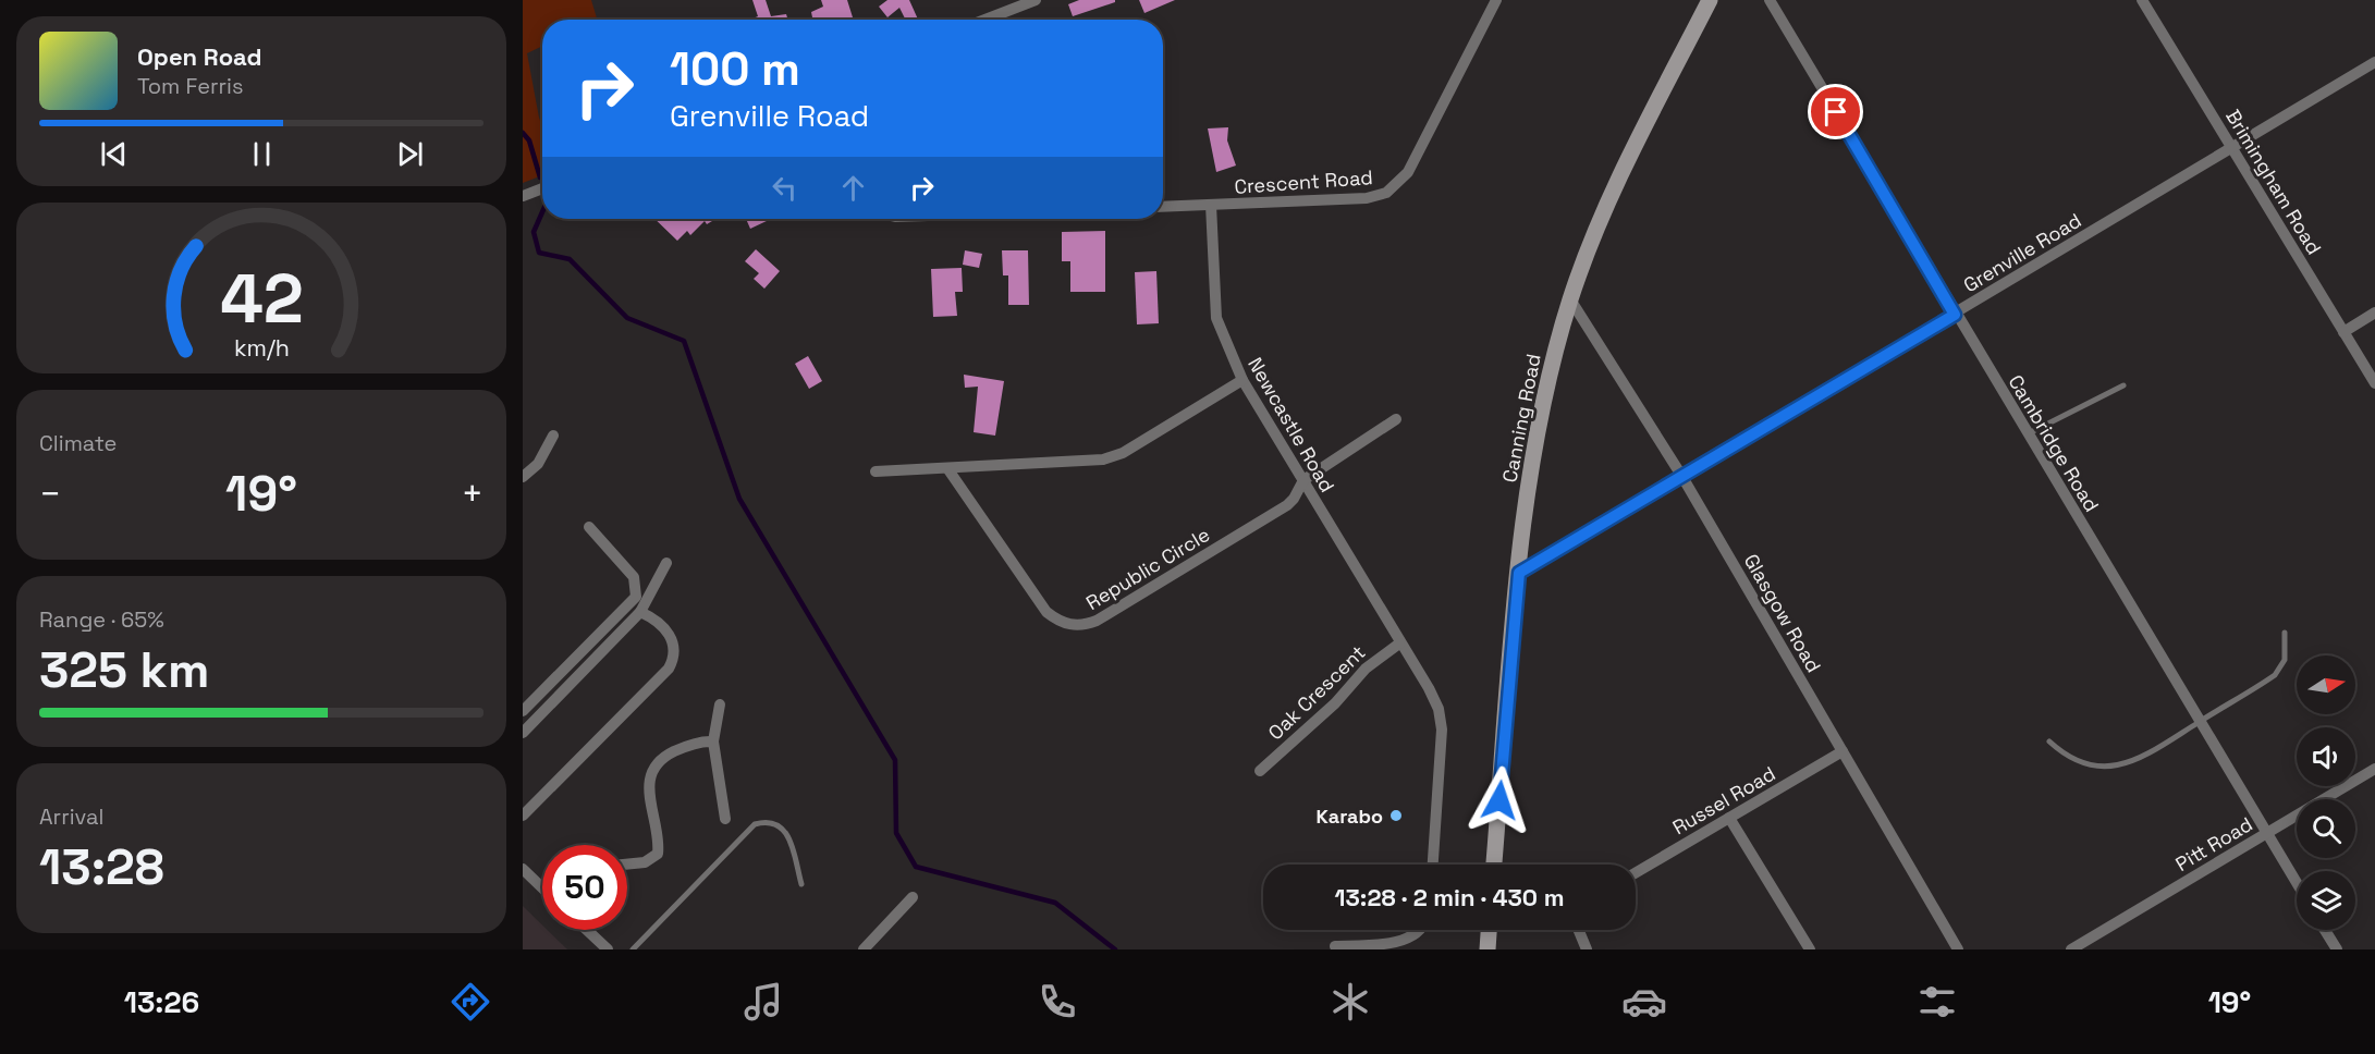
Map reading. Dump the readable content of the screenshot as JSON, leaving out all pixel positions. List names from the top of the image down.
{
  "streets": {
    "main road": ["Canning Road"],
    "street": [
      "Crescent Road",
      "Brimingham Road",
      "Grenville Road",
      "Newcastle Road",
      "Cambridge Road",
      "Republic Circle",
      "Glasgow Road",
      "Oak Crescent",
      "Russel Road",
      "Pitt Road"
    ]
  },
  "crossings": [
    ["Crescent Road", "Newcastle Road"],
    ["Brimingham Road", "Grenville Road"],
    ["Grenville Road", "Canning Road"],
    ["Grenville Road", "Cambridge Road"],
    ["Grenville Road", "Glasgow Road"],
    ["Canning Road", "Glasgow Road"],
    ["Newcastle Road", "Republic Circle"],
    ["Newcastle Road", "Oak Crescent"],
    ["Cambridge Road", "Pitt Road"],
    ["Glasgow Road", "Russel Road"]
  ],
  "places": ["Karabo"],
  "north": "right",
  "page": {
    "turn": ["100 m", "Grenville Road"],
    "song": ["Open Road", "Tom Ferris"],
    "tile": [
      "Climate",
      ["Range · 65%", "325 km"],
      ["Arrival", "13:28"]
    ],
    "heat": ["−", "19°", "+"],
    "limit": "50",
    "trip": "13:28 · 2 min · 430 m",
    "tabs": ["13:26", "19°"],
    "gauge": ["42", "km/h"]
  }
}
